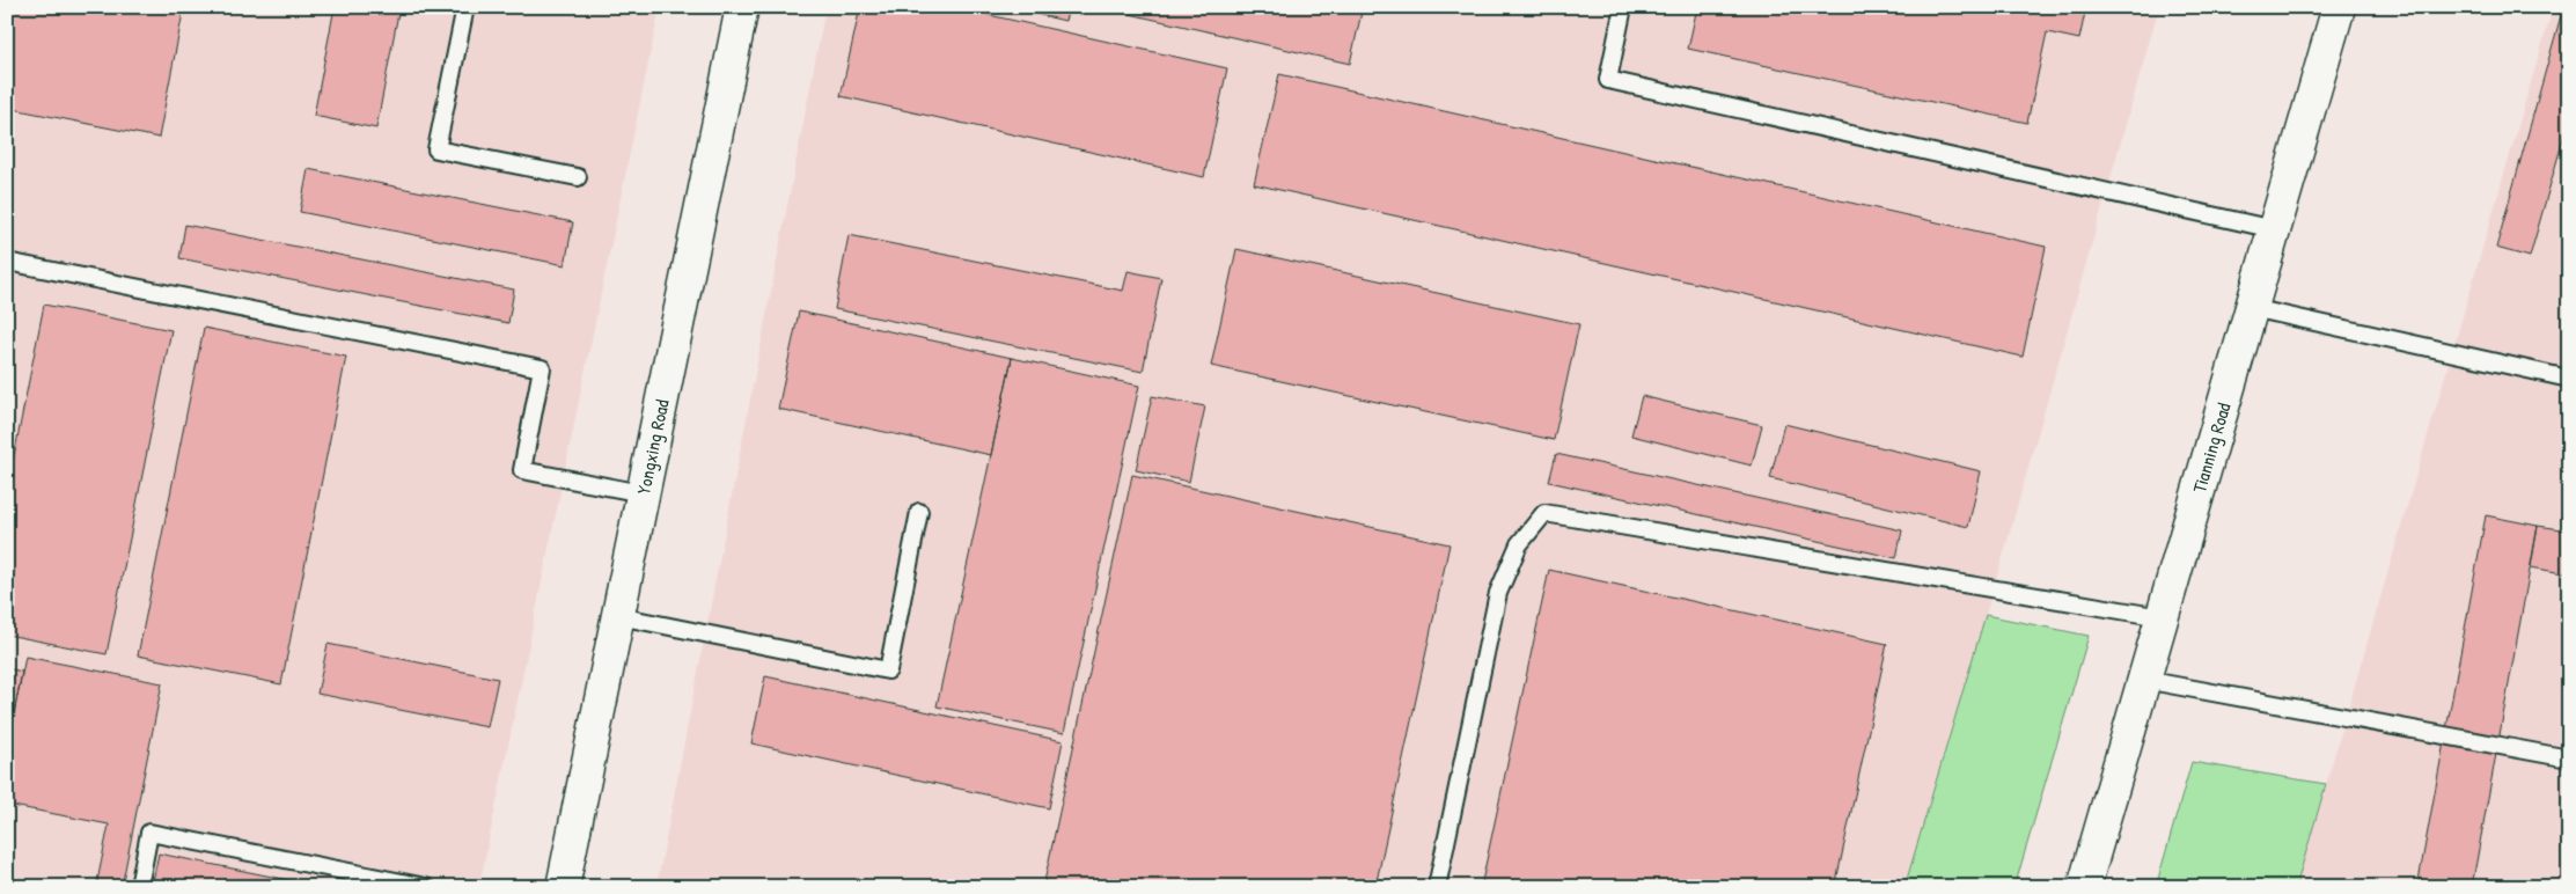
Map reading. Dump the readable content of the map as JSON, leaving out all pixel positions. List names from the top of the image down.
{
  "streets": {
    "street": ["Yongxing Road", "Tianning Road"]
  }
}
